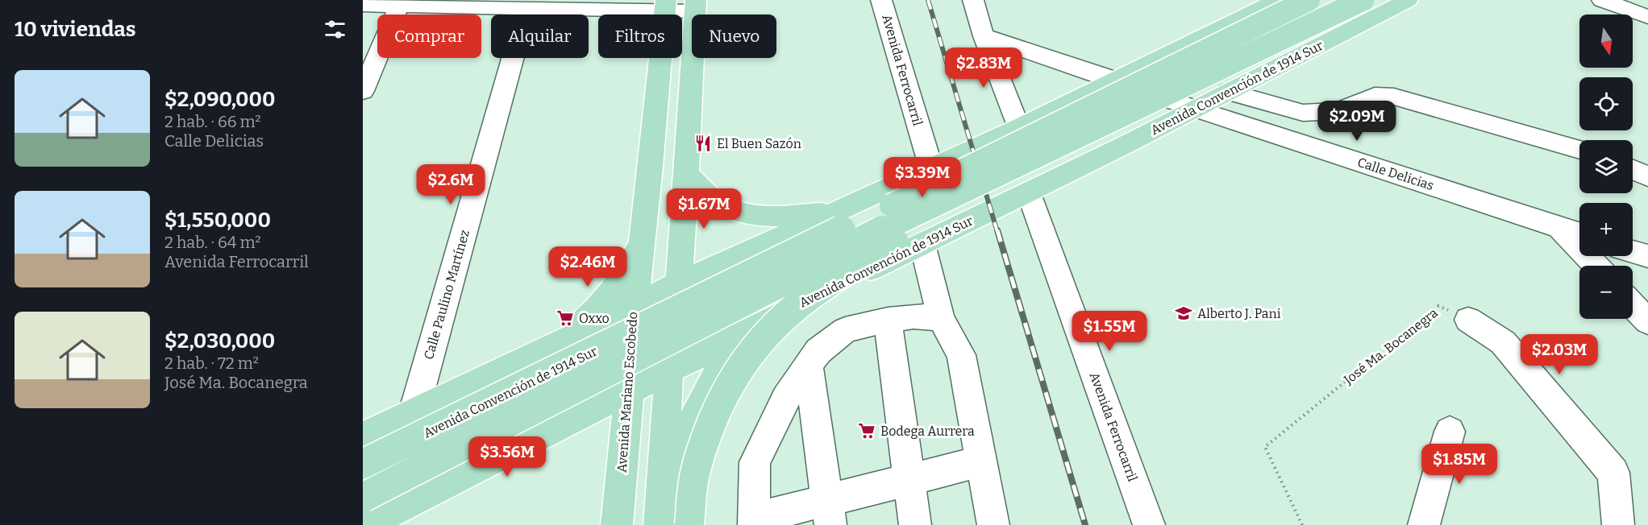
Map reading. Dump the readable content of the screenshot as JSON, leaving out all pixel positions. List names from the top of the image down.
{
  "streets": {
    "main road": ["Avenida Convención de 1914 Sur", "Avenida Mariano Escobedo"],
    "street": ["Avenida Ferrocarril", "Calle Delicias", "Calle Paulino Martínez"],
    "path": ["José Ma. Bocanegra"]
  },
  "crossings": [
    ["Avenida Ferrocarril", "Avenida Convención de 1914 Sur"],
    ["Avenida Convención de 1914 Sur", "Calle Delicias"],
    ["Avenida Convención de 1914 Sur", "Calle Paulino Martínez"],
    ["Avenida Convención de 1914 Sur", "Avenida Mariano Escobedo"]
  ],
  "places": {
    "restaurant": ["El Buen Sazón"],
    "school or university": ["Alberto J. Pani"],
    "supermarket": ["Oxxo", "Bodega Aurrera"]
  },
  "north": "bottom",
  "page": {
    "heading": "10 viviendas",
    "map_buttons": ["+", "−"],
    "chip": [
      "Comprar",
      "Alquilar",
      "Filtros",
      "Nuevo"
    ],
    "price": [
      "$2.83M",
      "$2.09M",
      "$3.39M",
      "$2.6M",
      "$1.67M",
      "$2.46M",
      "$1.55M",
      "$2.03M",
      "$3.56M",
      "$1.85M"
    ],
    "list": [
      {
        "name": "$2,090,000",
        "note": "2 hab. · 66 m² · Calle Delicias"
      },
      {
        "name": "$1,550,000",
        "note": "2 hab. · 64 m² · Avenida Ferrocarril"
      },
      {
        "name": "$2,030,000",
        "note": "2 hab. · 72 m² · José Ma. Bocanegra"
      }
    ]
  }
}
